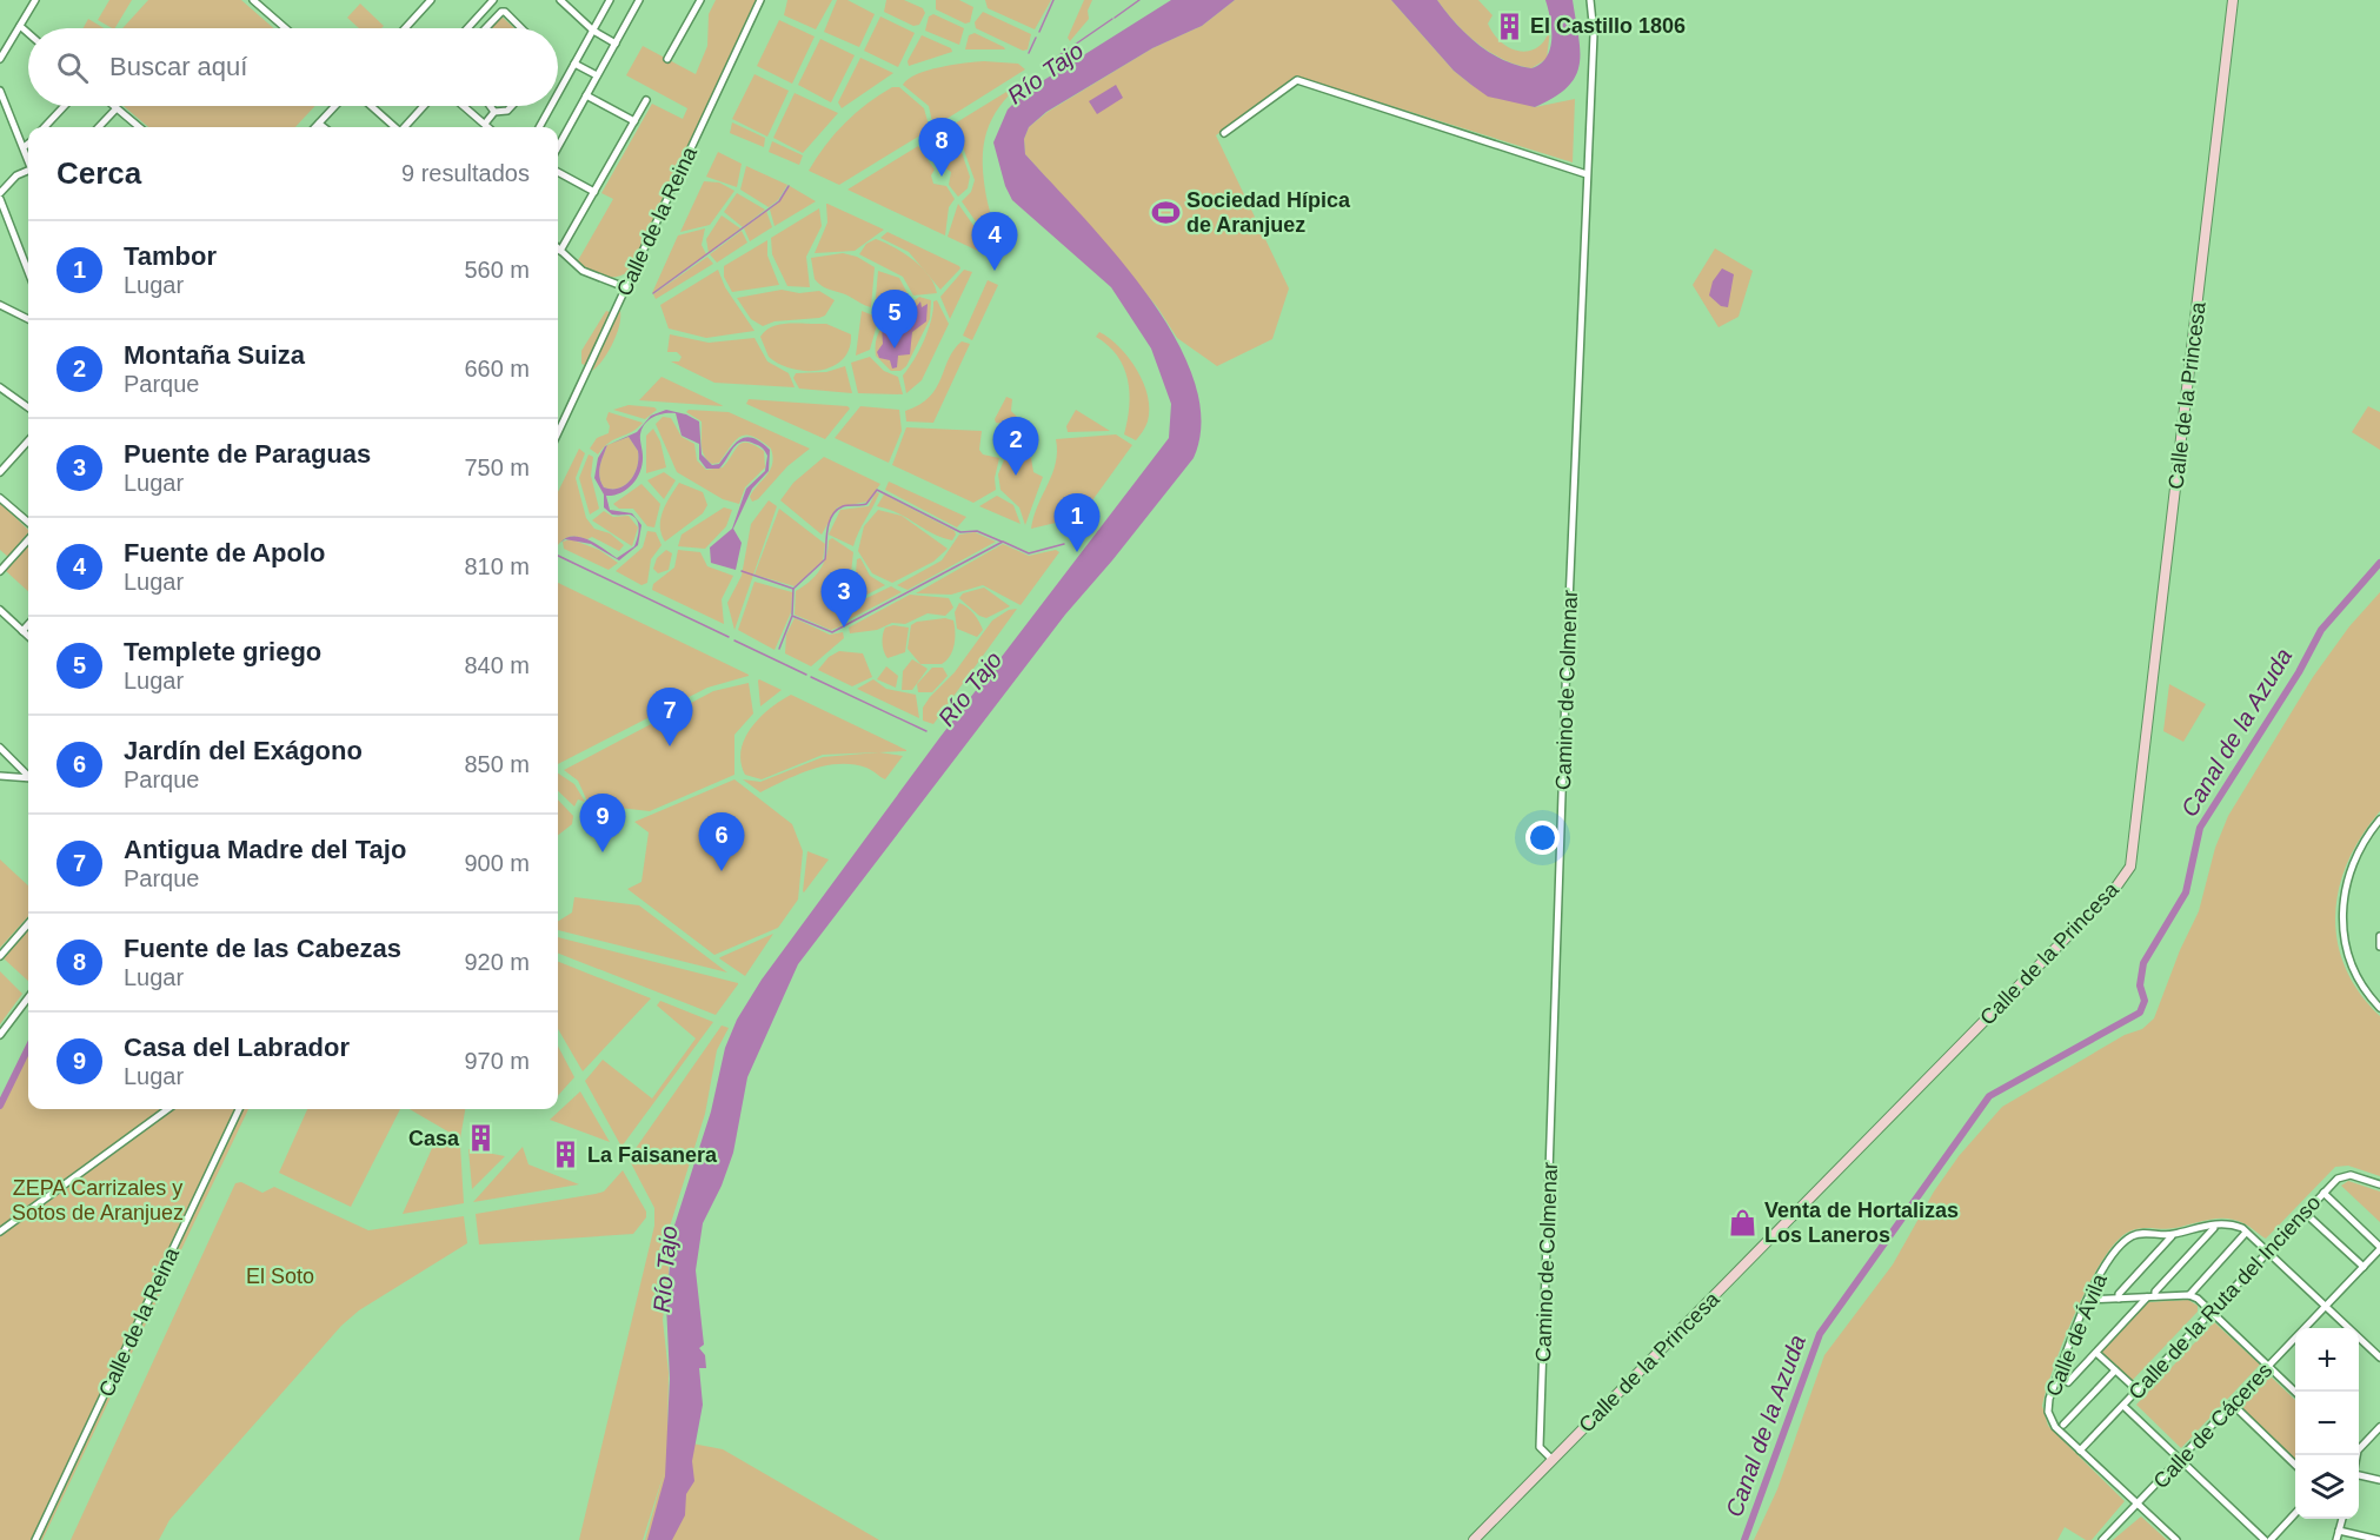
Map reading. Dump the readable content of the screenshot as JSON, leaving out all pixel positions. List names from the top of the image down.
{
  "streets": {
    "street": [
      "Calle de la Reina",
      "Calle de la Princesa",
      "Camino de Colmenar",
      "Calle de la Ruta del Incienso",
      "Calle de Ávila",
      "Calle de Cáceres"
    ]
  },
  "crossings": [
    ["Calle de la Princesa", "Camino de Colmenar"],
    ["Calle de la Ruta del Incienso", "Calle de Ávila"],
    ["Calle de Ávila", "Calle de Cáceres"]
  ],
  "water": ["Río Tajo", "Canal de la Azuda"],
  "parks": ["ZEPA Carrizales y Sotos de Aranjuez", "El Soto"],
  "places": {
    "building": ["El Castillo 1806", "Casa", "La Faisanera"],
    "sports": ["Sociedad Hípica de Aranjuez"],
    "shop": ["Venta de Hortalizas Los Laneros"]
  },
  "page": {
    "search": "Buscar aquí",
    "pins": [
      "8",
      "4",
      "5",
      "2",
      "1",
      "3",
      "7",
      "9",
      "6"
    ],
    "heading": ["Cerca", "9 resultados"],
    "list": [
      {
        "mark": "1",
        "name": "Tambor",
        "note": "Lugar",
        "value": "560 m"
      },
      {
        "mark": "2",
        "name": "Montaña Suiza",
        "note": "Parque",
        "value": "660 m"
      },
      {
        "mark": "3",
        "name": "Puente de Paraguas",
        "note": "Lugar",
        "value": "750 m"
      },
      {
        "mark": "4",
        "name": "Fuente de Apolo",
        "note": "Lugar",
        "value": "810 m"
      },
      {
        "mark": "5",
        "name": "Templete griego",
        "note": "Lugar",
        "value": "840 m"
      },
      {
        "mark": "6",
        "name": "Jardín del Exágono",
        "note": "Parque",
        "value": "850 m"
      },
      {
        "mark": "7",
        "name": "Antigua Madre del Tajo",
        "note": "Parque",
        "value": "900 m"
      },
      {
        "mark": "8",
        "name": "Fuente de las Cabezas",
        "note": "Lugar",
        "value": "920 m"
      },
      {
        "mark": "9",
        "name": "Casa del Labrador",
        "note": "Lugar",
        "value": "970 m"
      }
    ],
    "map_buttons": ["+", "−"]
  }
}
